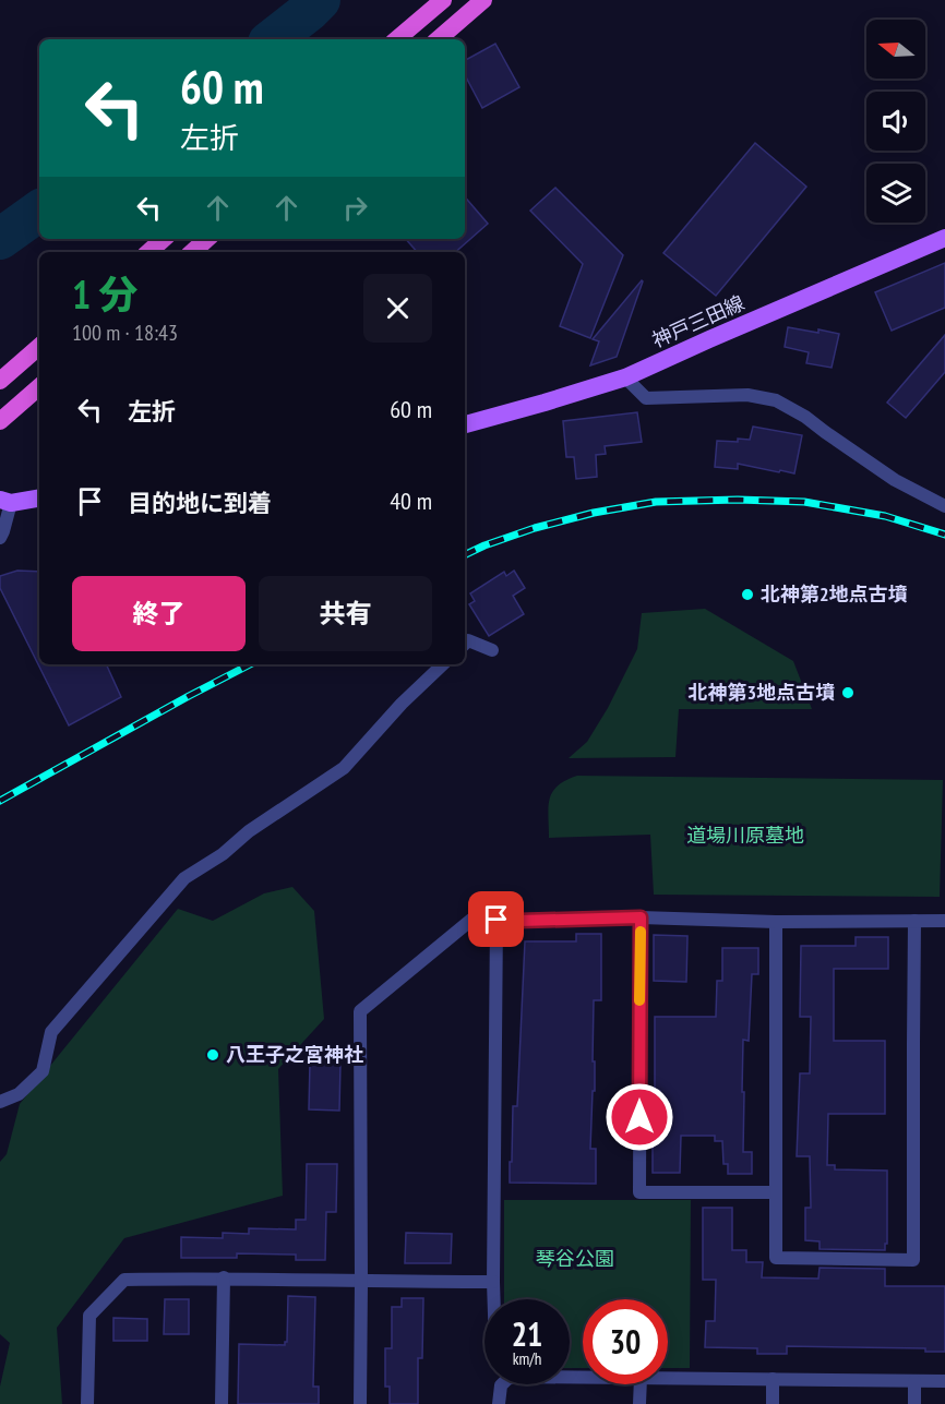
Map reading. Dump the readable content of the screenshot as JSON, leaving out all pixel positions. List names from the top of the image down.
{
  "streets": {
    "main road": ["神戸三田線"]
  },
  "parks": ["道場川原墓地", "琴谷公園"],
  "places": ["北神第2地点古墳", "北神第3地点古墳", "八王子之宮神社"],
  "north": "left",
  "page": {
    "turn": ["60 m", "左折"],
    "heading": ["1 分", "100 m · 18:43"],
    "list": [
      {
        "name": "左折",
        "value": "60 m"
      },
      {
        "name": "目的地に到着",
        "value": "40 m"
      }
    ],
    "buttons": ["終了", "共有"],
    "speed": "21 km/h",
    "limit": "30"
  }
}
